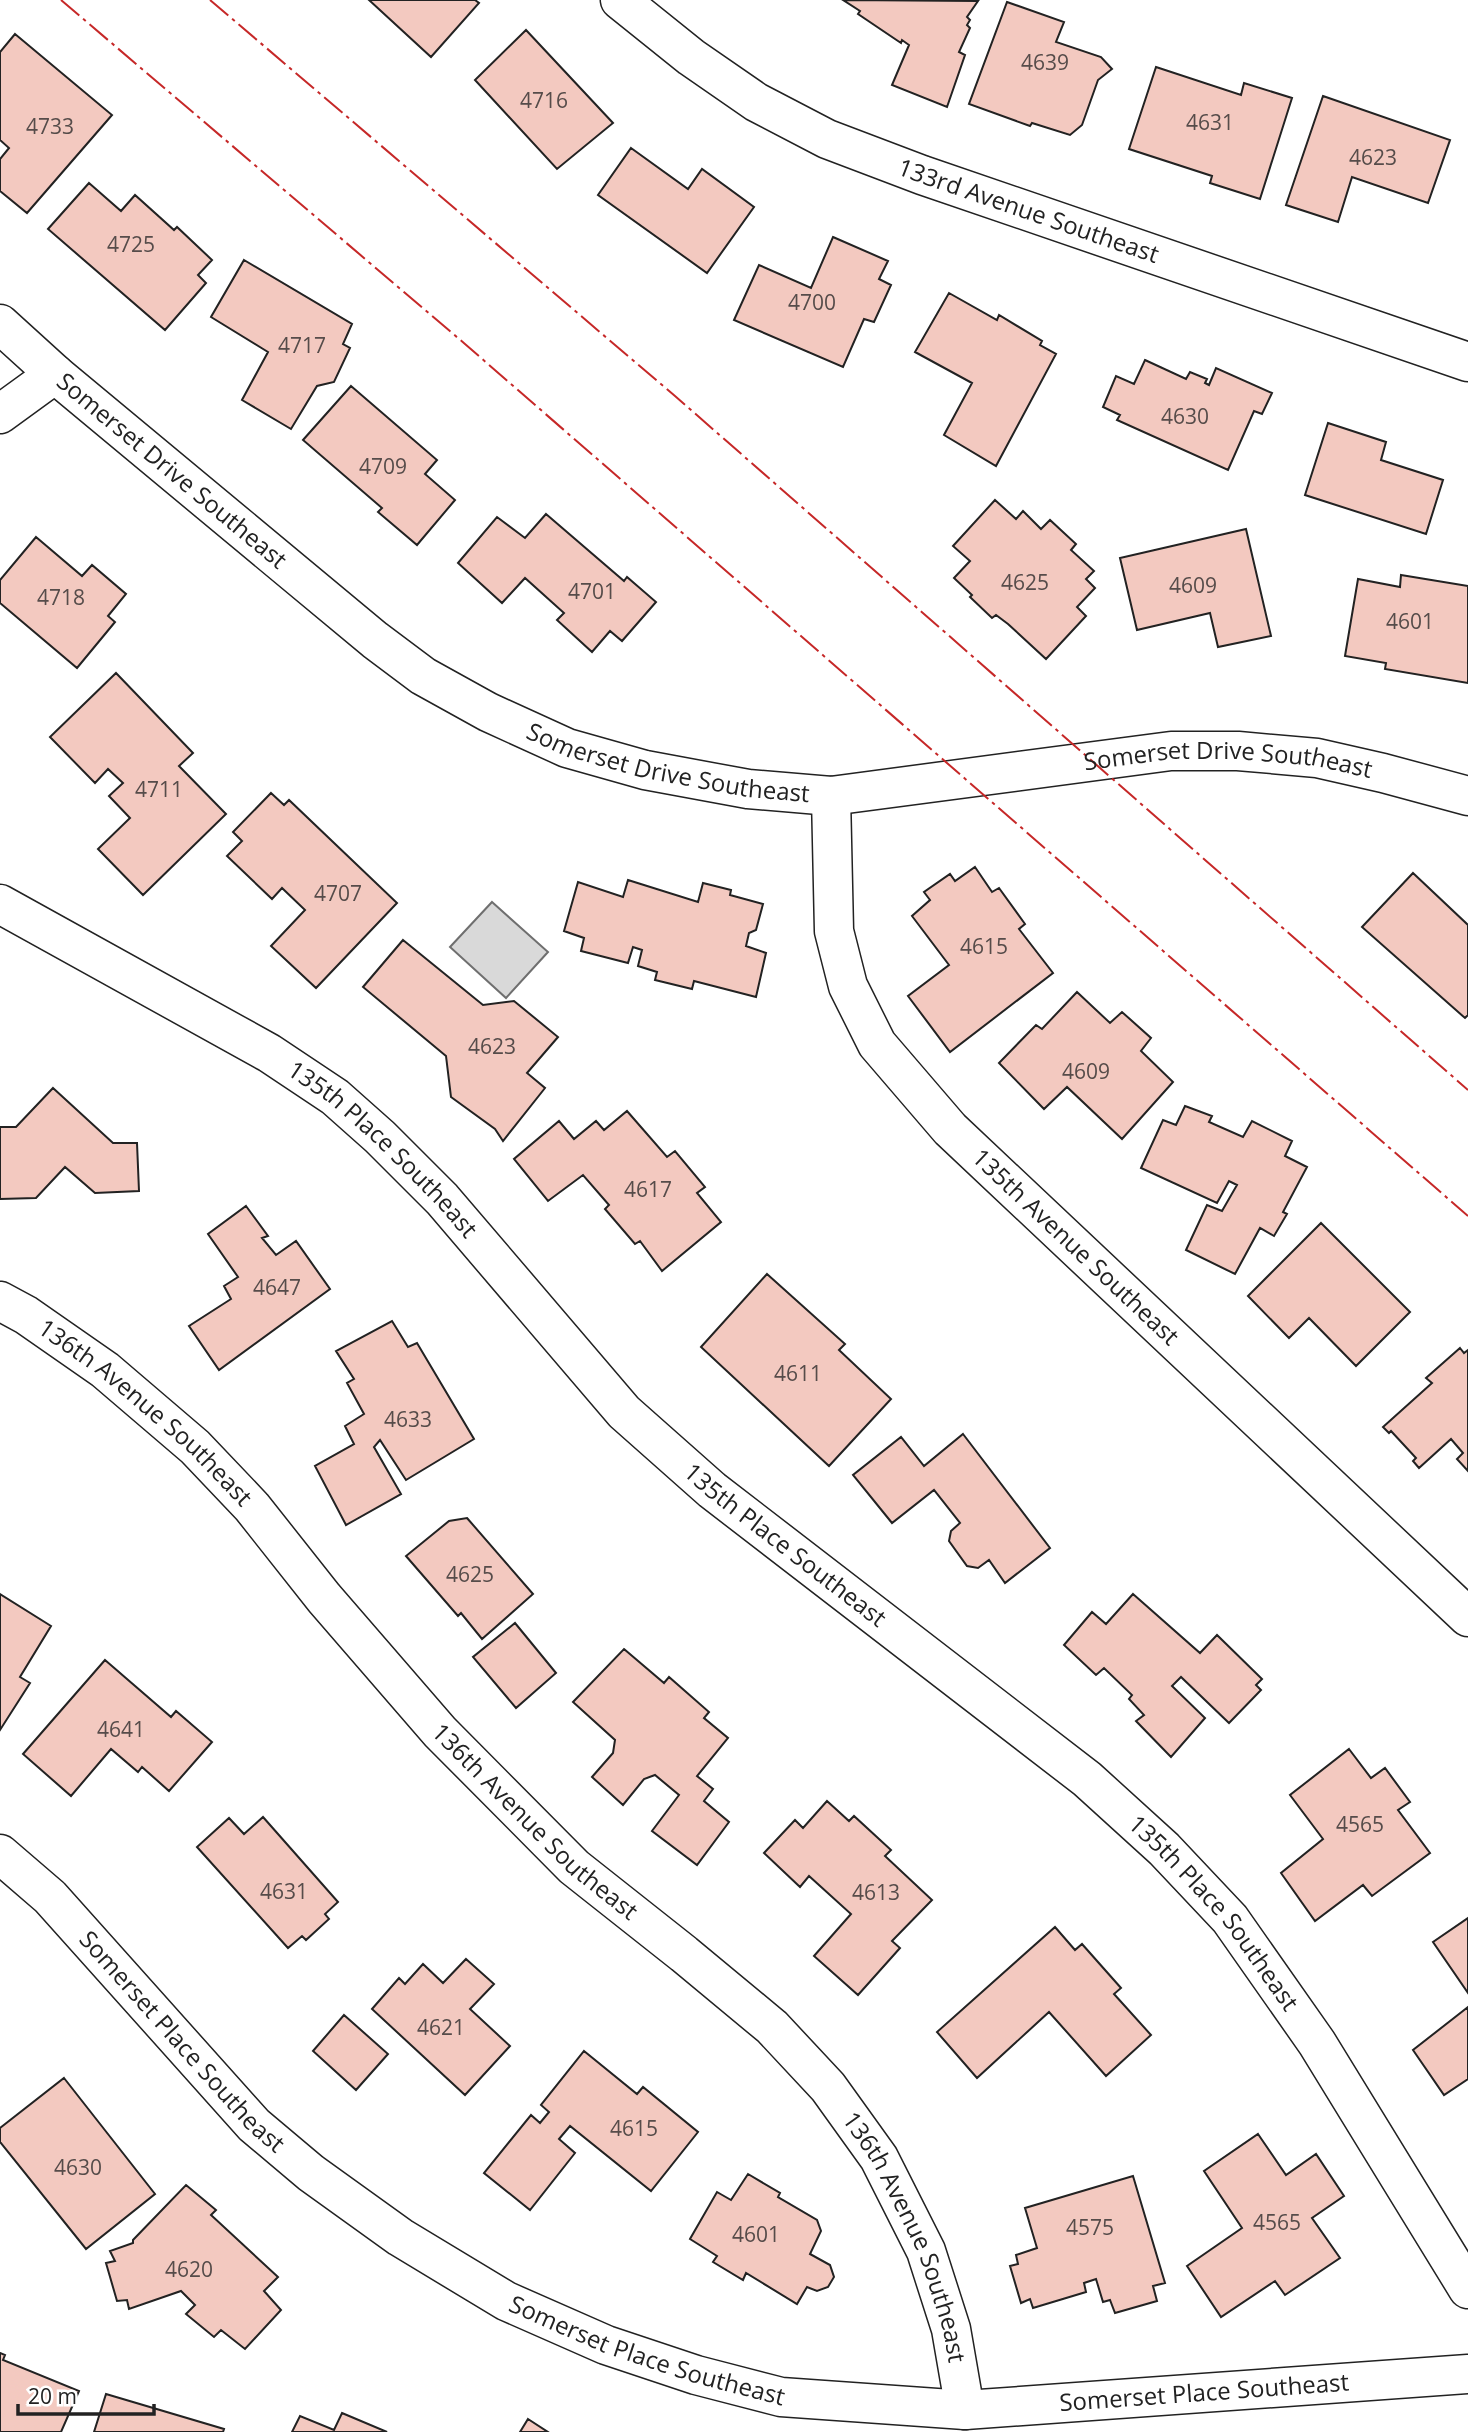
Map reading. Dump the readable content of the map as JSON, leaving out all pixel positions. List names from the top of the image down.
{
  "streets": {
    "street": [
      "133rd Avenue Southeast",
      "Somerset Drive Southeast",
      "135th Place Southeast",
      "135th Avenue Southeast",
      "136th Avenue Southeast",
      "Somerset Place Southeast"
    ]
  },
  "crossings": [
    ["Somerset Drive Southeast", "135th Avenue Southeast"],
    ["136th Avenue Southeast", "Somerset Place Southeast"]
  ],
  "house_numbers": [
    "4639",
    "4716",
    "4631",
    "4733",
    "4623",
    "4725",
    "4700",
    "4717",
    "4630",
    "4709",
    "4625",
    "4609",
    "4701",
    "4718",
    "4601",
    "4711",
    "4707",
    "4615",
    "4623",
    "4609",
    "4617",
    "4647",
    "4611",
    "4633",
    "4625",
    "4641",
    "4565",
    "4631",
    "4613",
    "4621",
    "4615",
    "4630",
    "4565",
    "4575",
    "4601",
    "4620"
  ],
  "scale_bar": "20 m"
}
